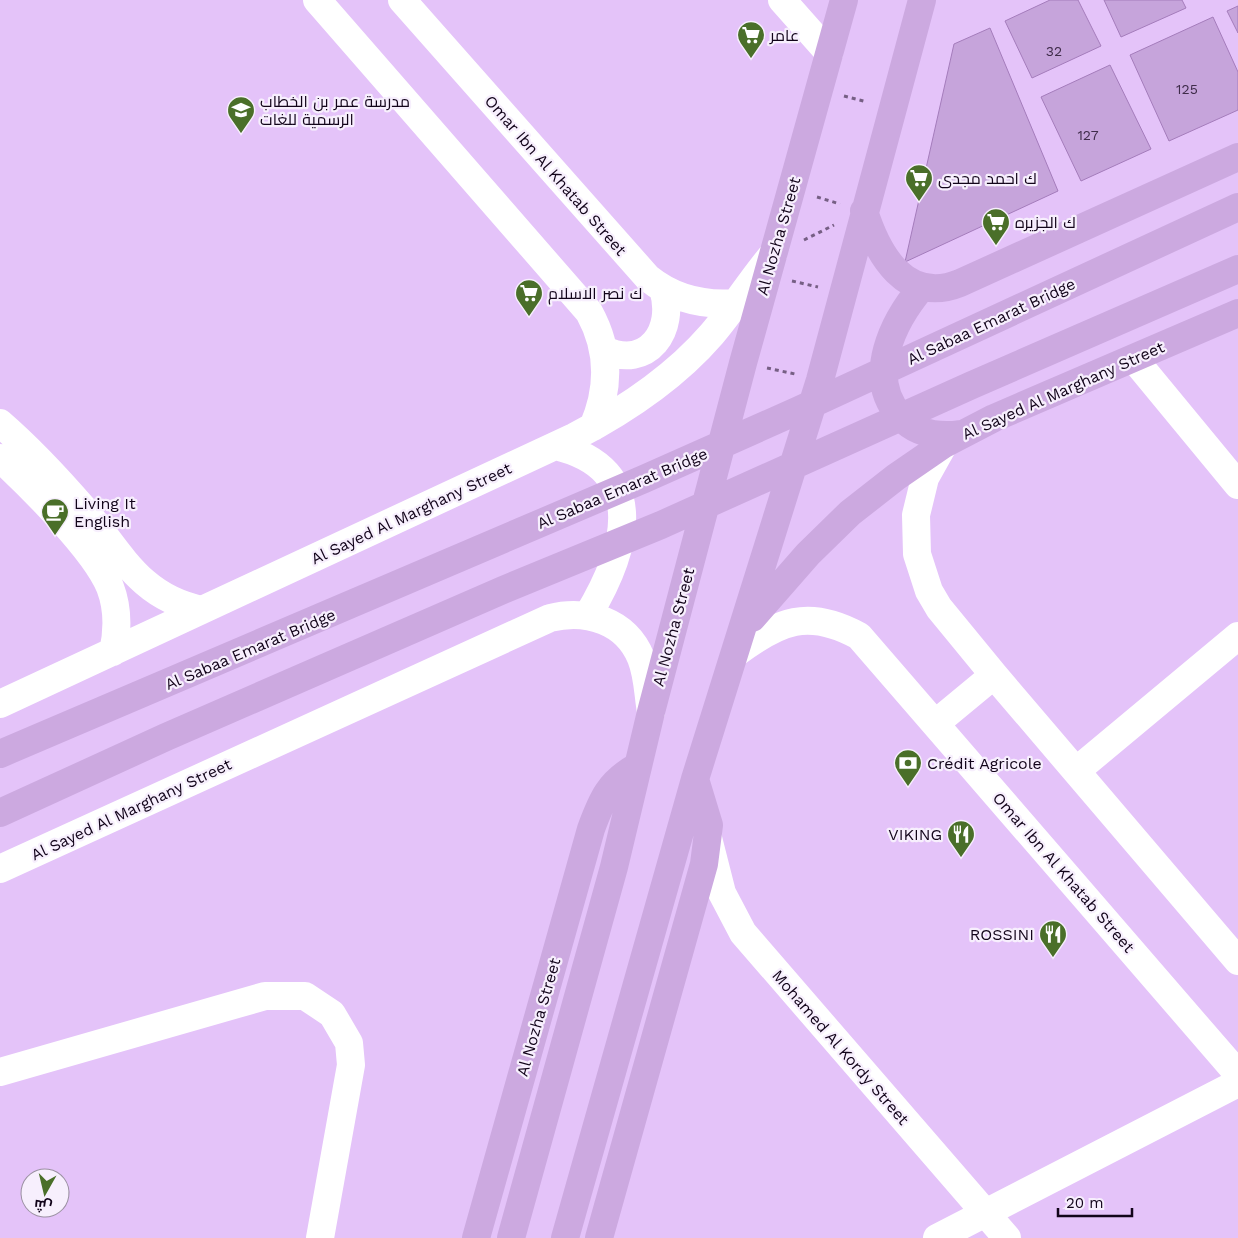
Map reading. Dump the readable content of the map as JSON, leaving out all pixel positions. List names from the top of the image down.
{
  "streets": {
    "main road": ["Al Nozha Street", "Al Sabaa Emarat Bridge", "Al Sayed Al Marghany Street"],
    "street": ["Omar Ibn Al Khatab Street", "Mohamed Al Kordy Street"]
  },
  "crossings": [
    ["Omar Ibn Al Khatab Street", "Al Sayed Al Marghany Street"],
    ["Al Nozha Street", "Al Sayed Al Marghany Street"]
  ],
  "places": {
    "supermarket": [
      "عامر",
      "ك احمد مجدى",
      "ك الجزيره",
      "ك نصر الاسلام"
    ],
    "school or university": ["مدرسة عمر بن الخطاب الرسمية للغات"],
    "cafe": ["Living It English"],
    "bank": ["Crédit Agricole"],
    "restaurant": ["VIKING", "ROSSINI"]
  },
  "house_numbers": ["32", "125", "127"],
  "scale_bar": "20 m",
  "north": "bottom"
}
